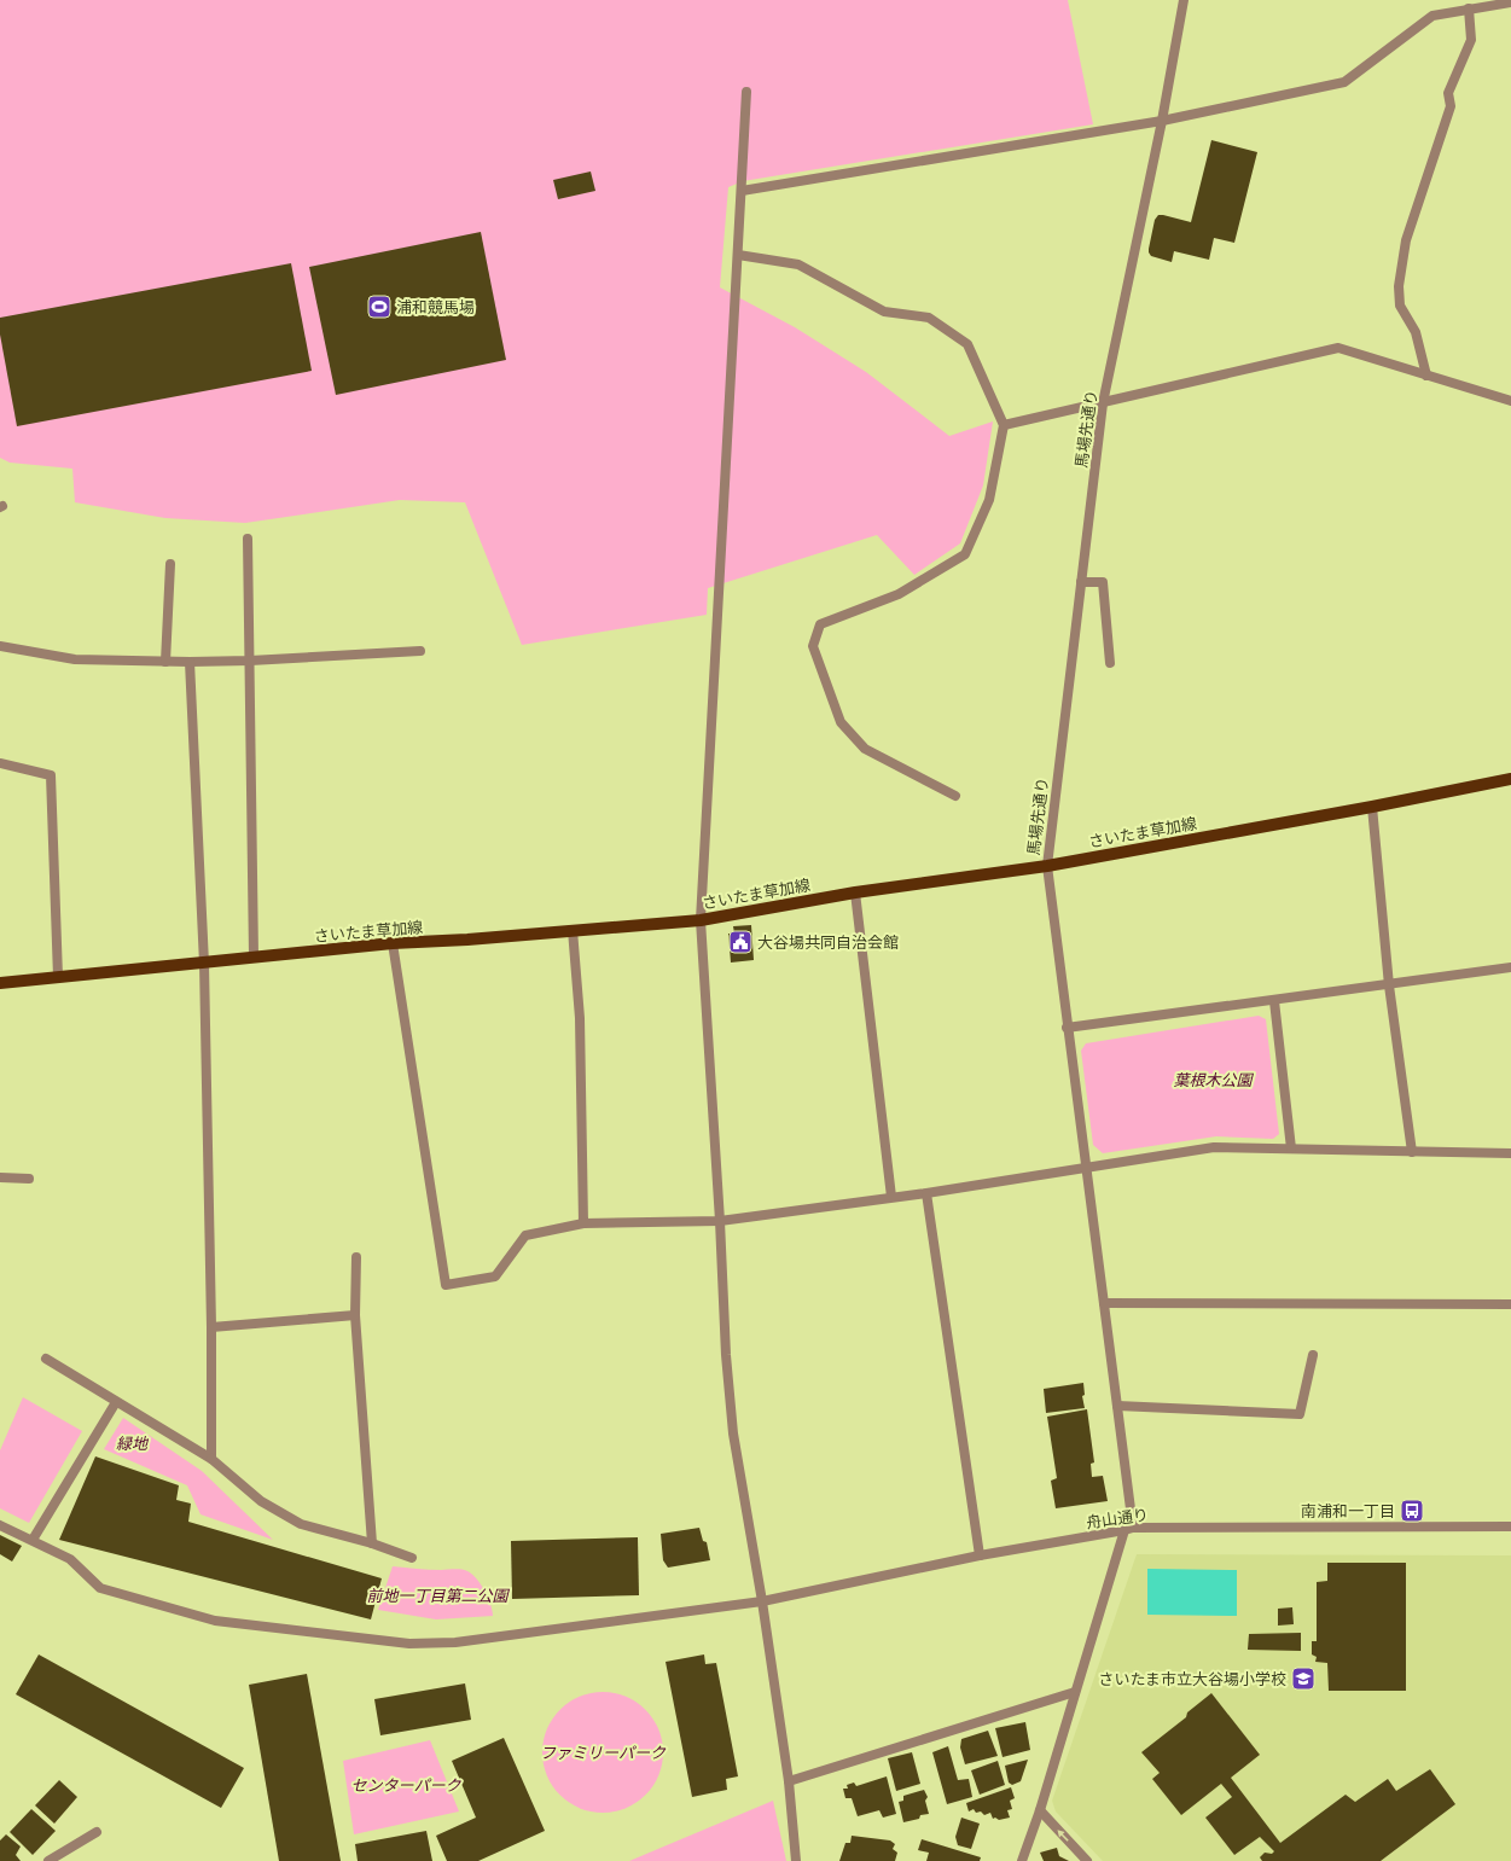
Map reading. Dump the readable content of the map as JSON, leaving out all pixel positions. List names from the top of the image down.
{
  "streets": {
    "main road": ["さいたま草加線"],
    "street": ["馬場先通り", "舟山通り"]
  },
  "crossings": [
    ["馬場先通り", "さいたま草加線"],
    ["馬場先通り", "舟山通り"]
  ],
  "parks": [
    "葉根木公園",
    "緑地",
    "前地一丁目第二公園",
    "ファミリーパーク",
    "センターパーク"
  ],
  "places": {
    "sports": ["浦和競馬場"],
    "public building": ["大谷場共同自治会館"],
    "bus stop": ["南浦和一丁目"],
    "school or university": ["さいたま市立大谷場小学校"]
  }
}
